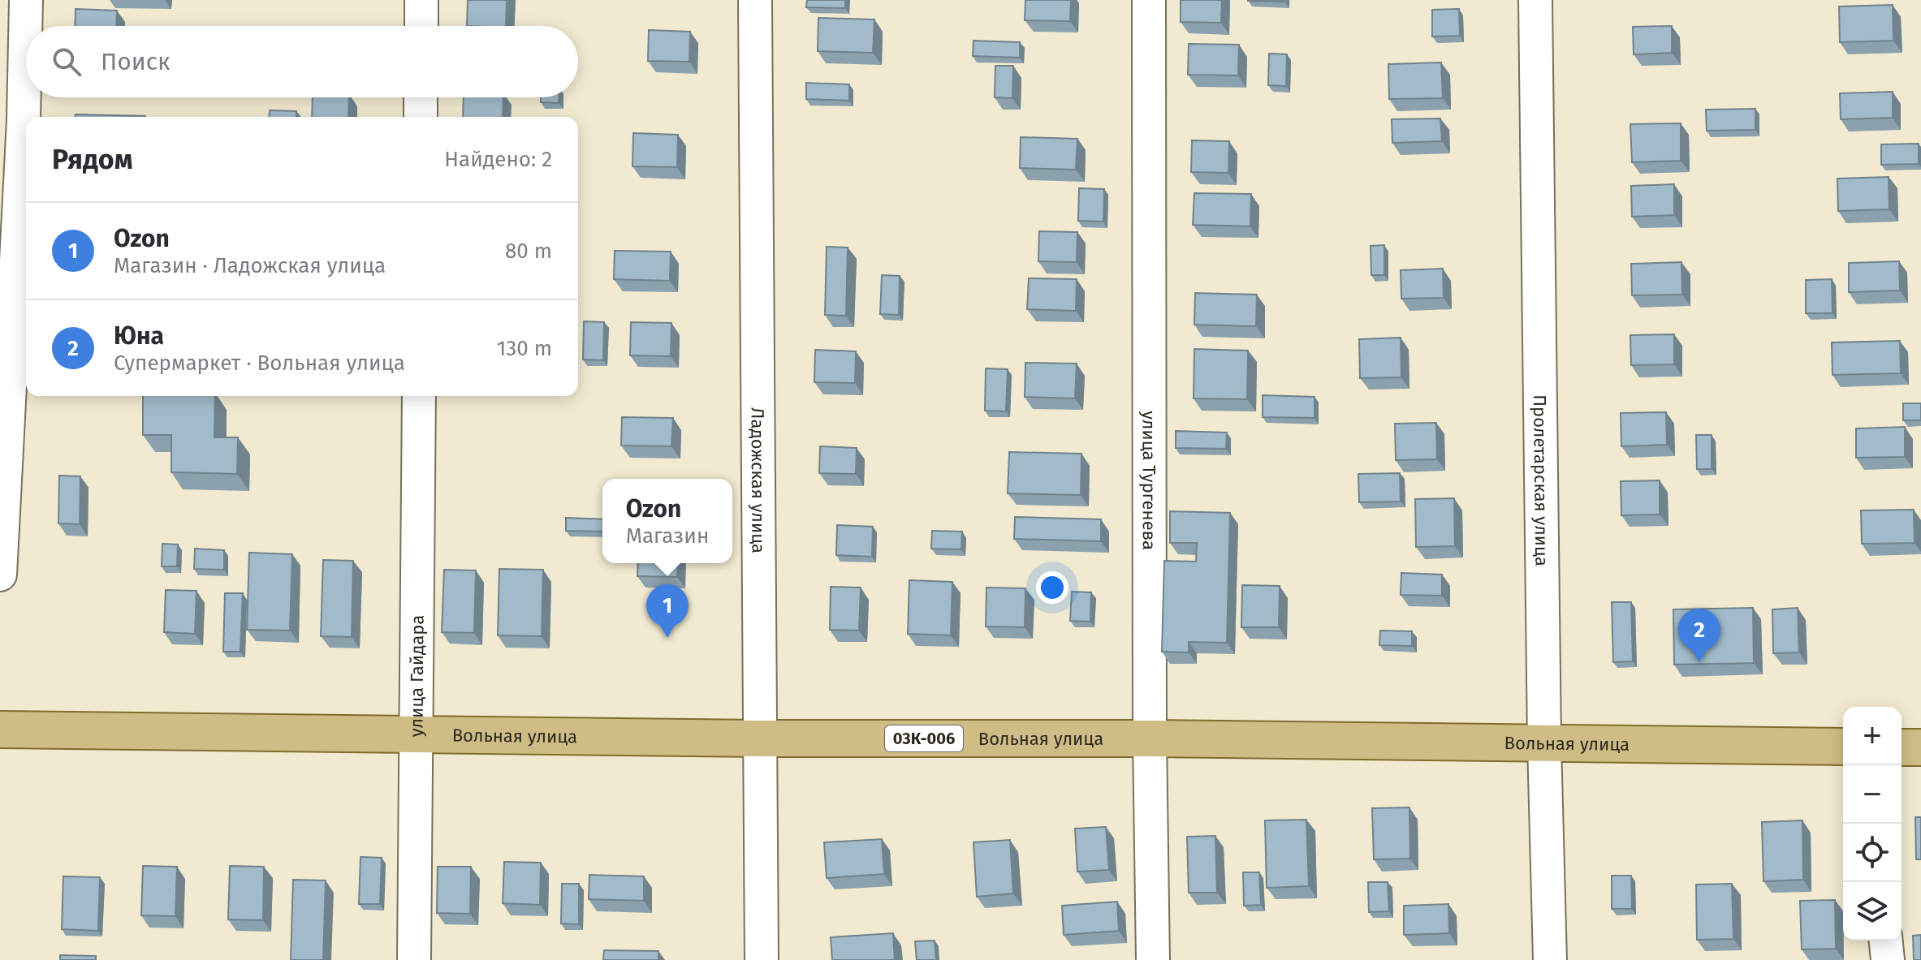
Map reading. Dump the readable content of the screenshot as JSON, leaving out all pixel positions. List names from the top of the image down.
{
  "streets": {
    "main road": ["Вольная улица", "03К-006"],
    "street": [
      "Ладожская улица",
      "улица Тургенева",
      "Пролетарская улица",
      "улица Гайдара"
    ]
  },
  "crossings": [
    ["Ладожская улица", "Вольная улица"],
    ["улица Тургенева", "Вольная улица"],
    ["Пролетарская улица", "Вольная улица"],
    ["улица Гайдара", "Вольная улица"]
  ],
  "page": {
    "search": "Поиск",
    "heading": ["Рядом", "Найдено: 2"],
    "list": [
      {
        "mark": "1",
        "name": "Ozon",
        "note": "Магазин · Ладожская улица",
        "value": "80 m"
      },
      {
        "mark": "2",
        "name": "Юна",
        "note": "Супермаркет · Вольная улица",
        "value": "130 m"
      }
    ],
    "popup": ["Ozon", "Магазин"],
    "pins": ["1", "2"],
    "map_buttons": ["+", "−"]
  }
}
